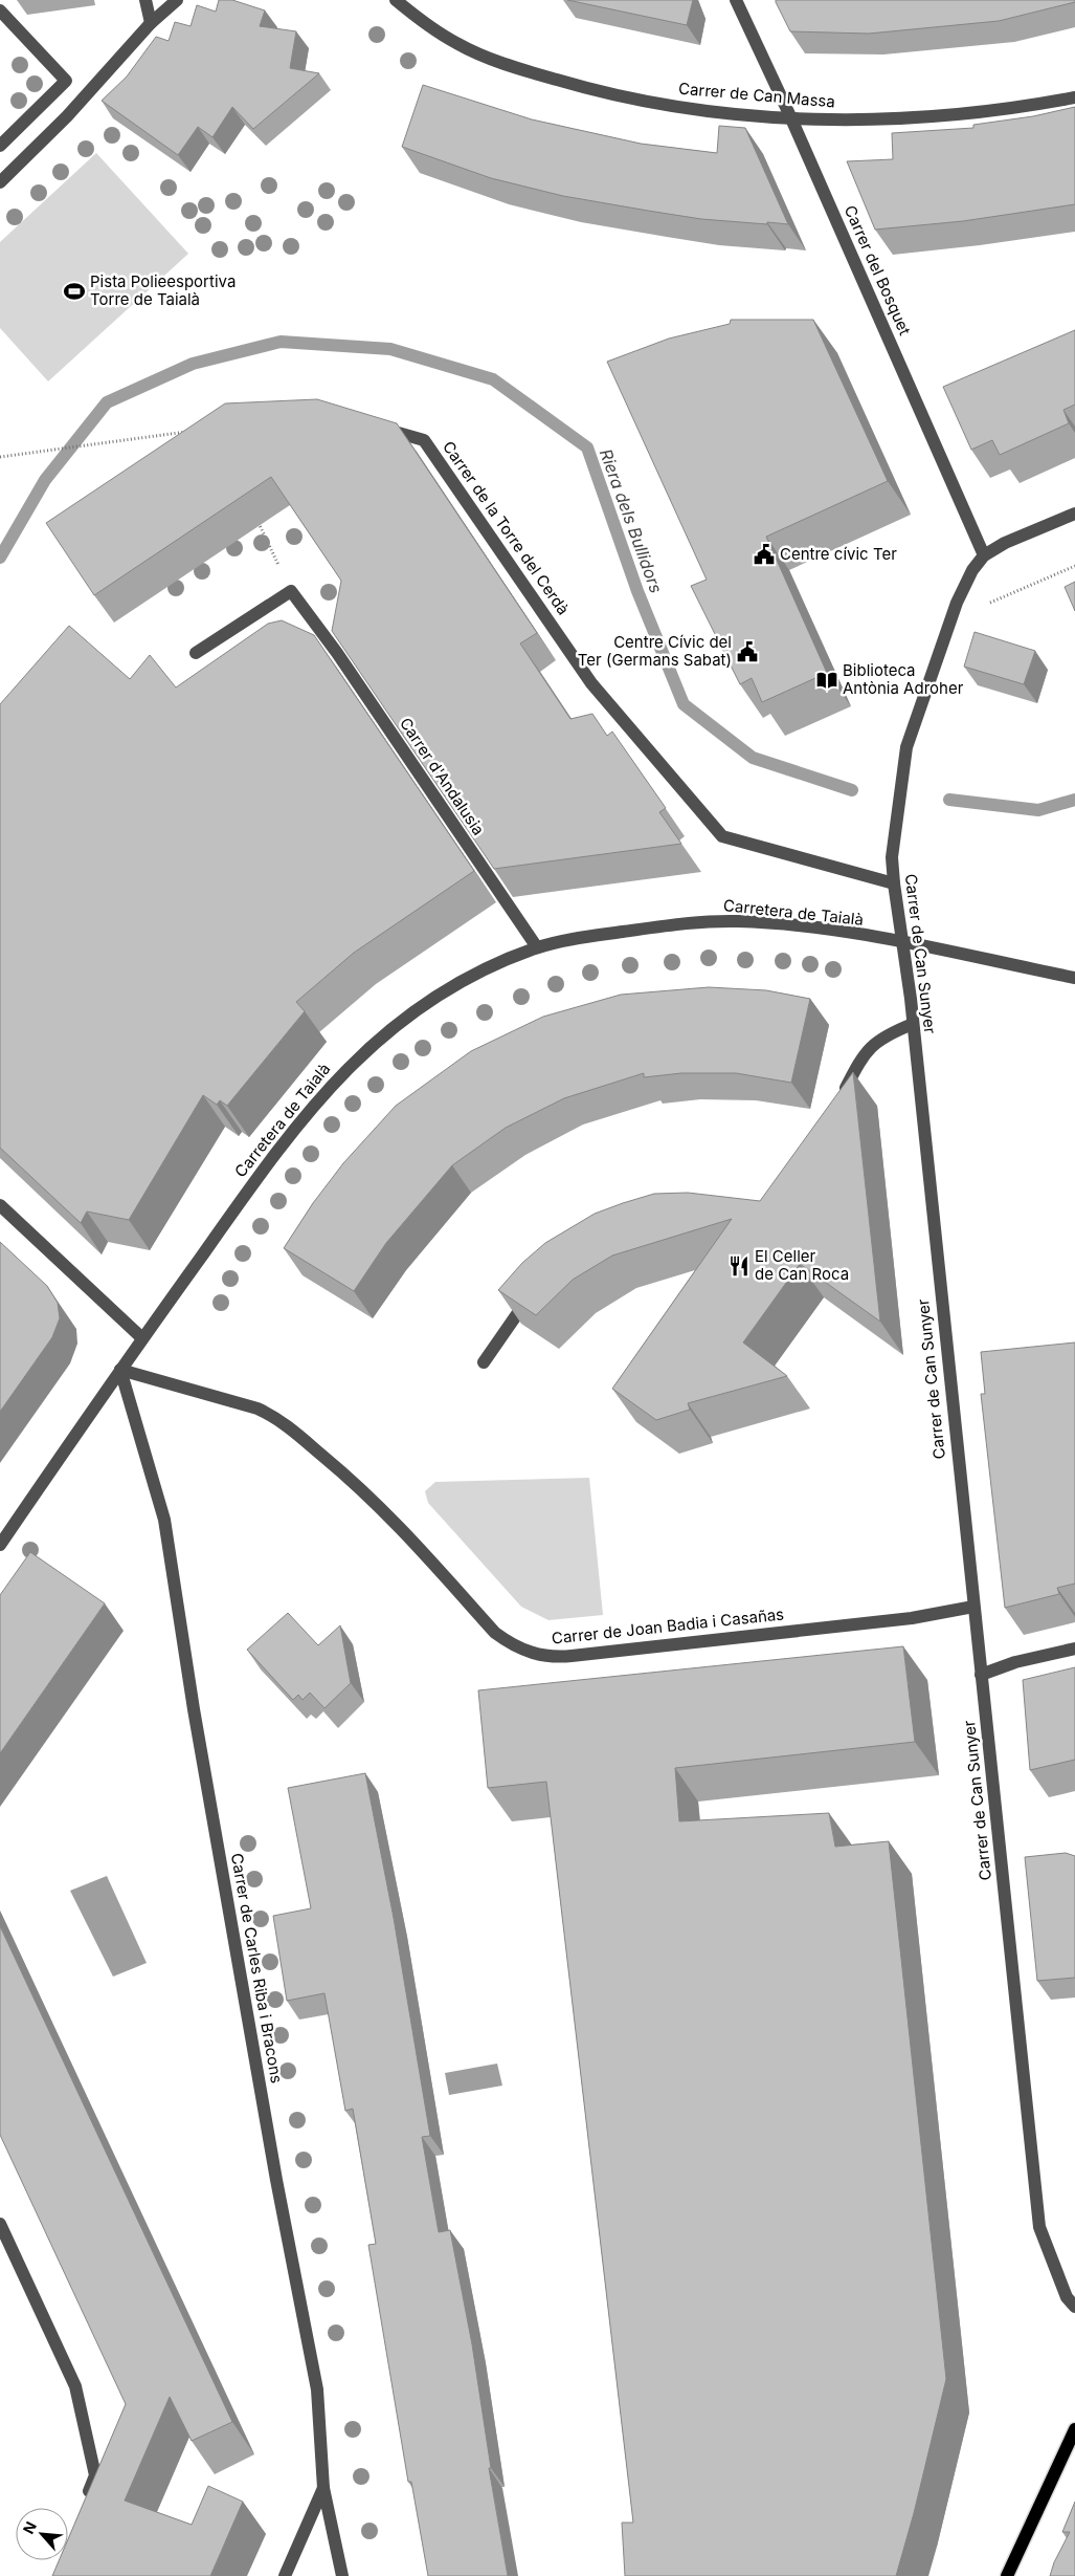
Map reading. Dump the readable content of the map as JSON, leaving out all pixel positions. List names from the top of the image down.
{
  "streets": {
    "street": [
      "Carrer de Can Massa",
      "Carrer del Bosquet",
      "Carrer de la Torre del Cerdà",
      "Carrer d'Andalusia",
      "Carretera de Taialà",
      "Carrer de Can Sunyer",
      "Carrer de Joan Badia i Casañas",
      "Carrer de Carles Riba i Bracons"
    ]
  },
  "crossings": [
    ["Carrer de Can Massa", "Carrer del Bosquet"],
    ["Carrer del Bosquet", "Carrer de Can Sunyer"],
    ["Carrer de la Torre del Cerdà", "Carrer de Can Sunyer"],
    ["Carrer d'Andalusia", "Carretera de Taialà"],
    ["Carretera de Taialà", "Carrer de Can Sunyer"],
    ["Carretera de Taialà", "Carrer de Joan Badia i Casañas"],
    ["Carretera de Taialà", "Carrer de Carles Riba i Bracons"],
    ["Carrer de Can Sunyer", "Carrer de Joan Badia i Casañas"],
    ["Carrer de Joan Badia i Casañas", "Carrer de Carles Riba i Bracons"]
  ],
  "water": ["Riera dels Bullidors"],
  "places": {
    "sports": ["Pista Polieesportiva Torre de Taialà"],
    "public building": ["Centre cívic Ter", "Centre Cívic del Ter (Germans Sabat)"],
    "library": ["Biblioteca Antònia Adroher"],
    "restaurant": ["El Celler de Can Roca"]
  },
  "north": "top left"
}
